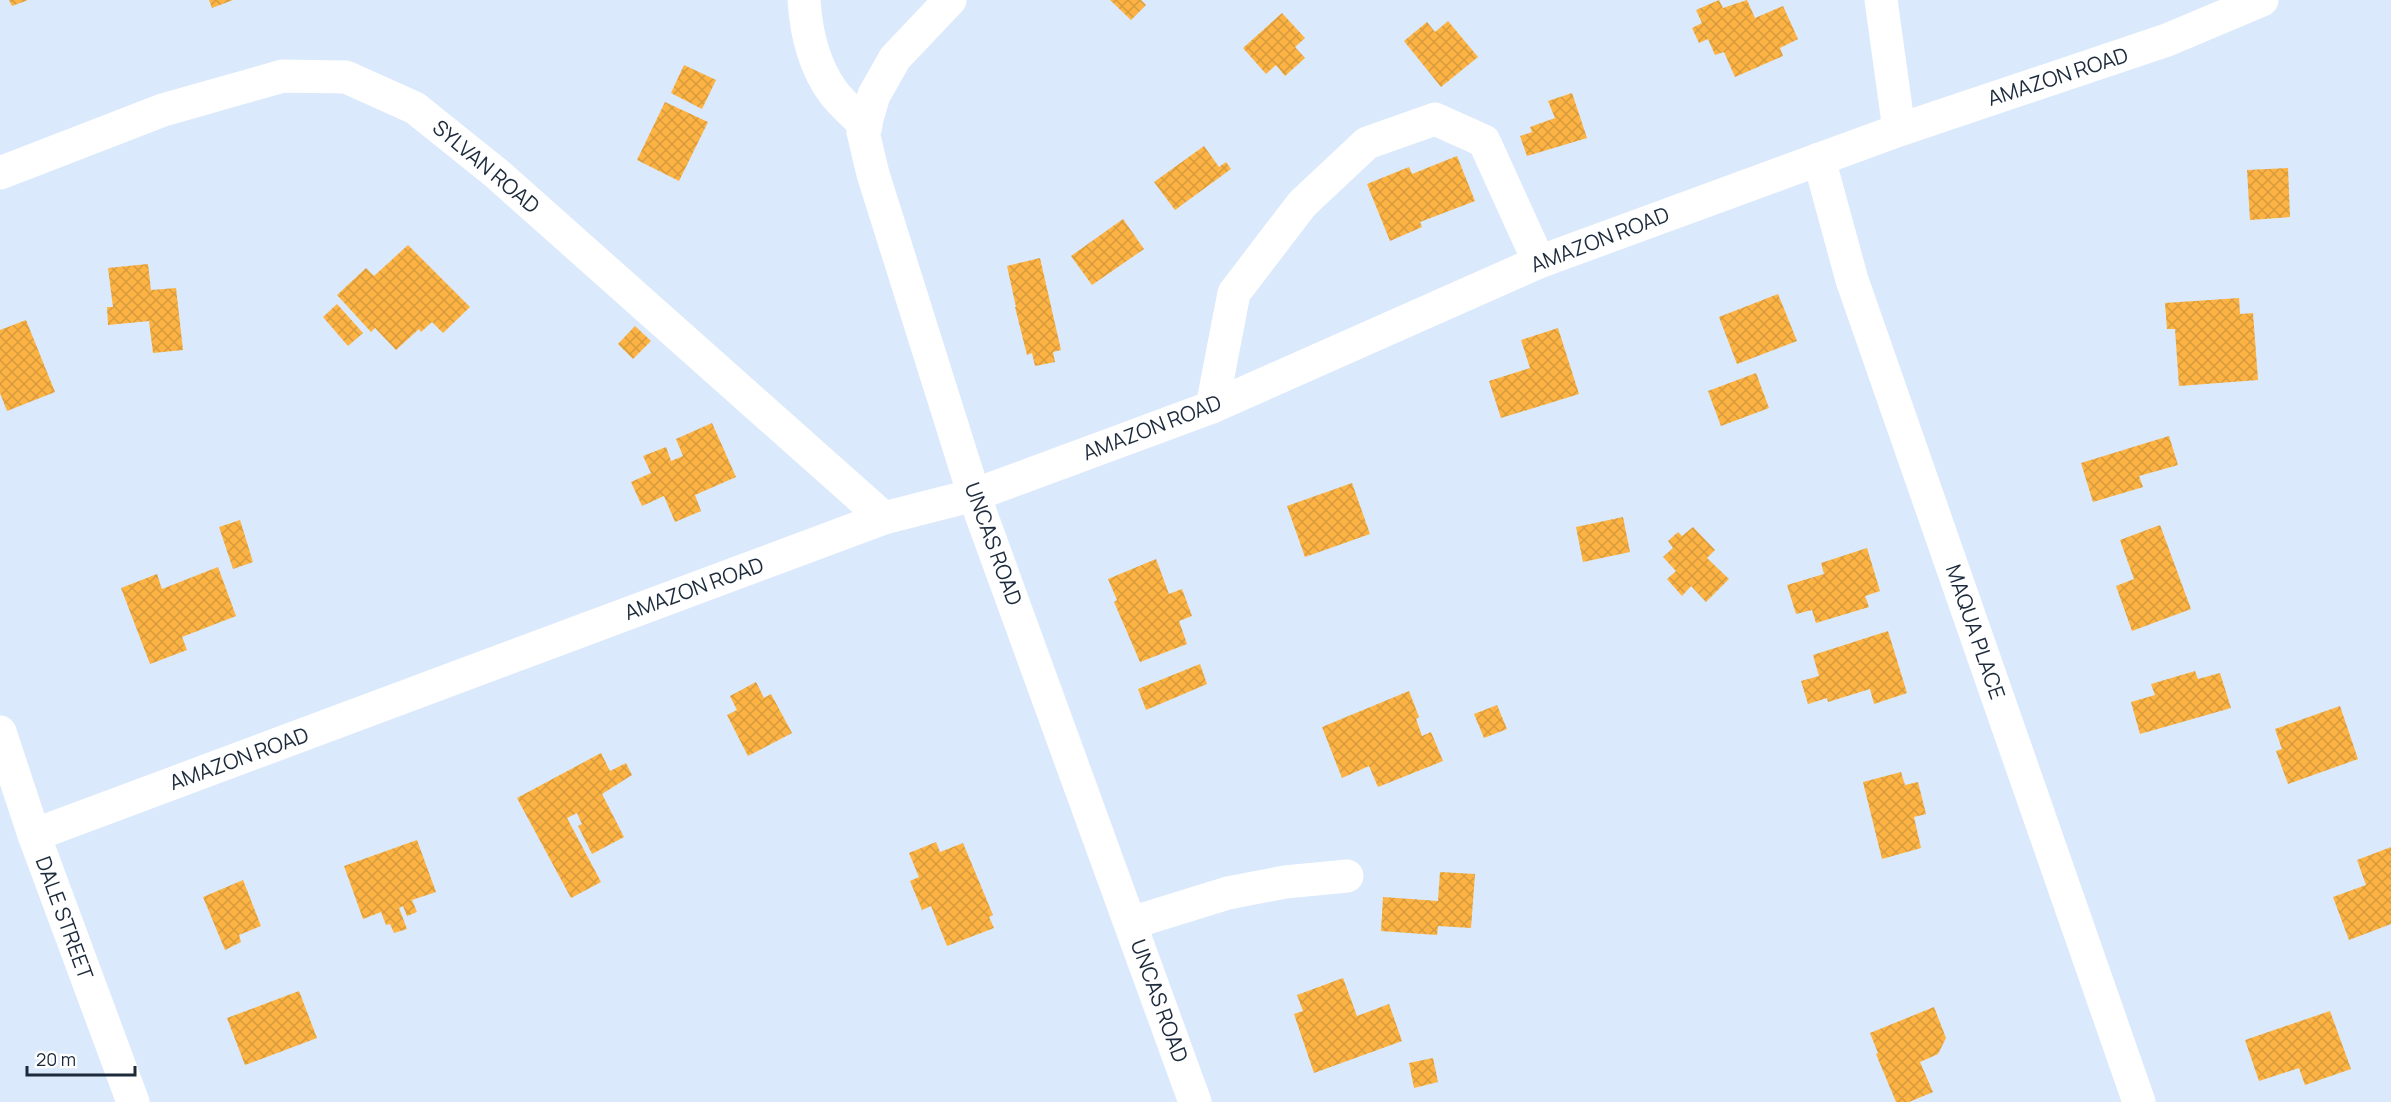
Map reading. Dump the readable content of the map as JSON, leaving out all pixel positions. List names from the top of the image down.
{
  "streets": {
    "street": [
      "AMAZON ROAD",
      "SYLVAN ROAD",
      "UNCAS ROAD",
      "MAQUA PLACE",
      "DALE STREET"
    ]
  },
  "crossings": [
    ["AMAZON ROAD", "SYLVAN ROAD"],
    ["AMAZON ROAD", "UNCAS ROAD"],
    ["AMAZON ROAD", "MAQUA PLACE"],
    ["AMAZON ROAD", "DALE STREET"]
  ],
  "scale_bar": "20 m"
}
